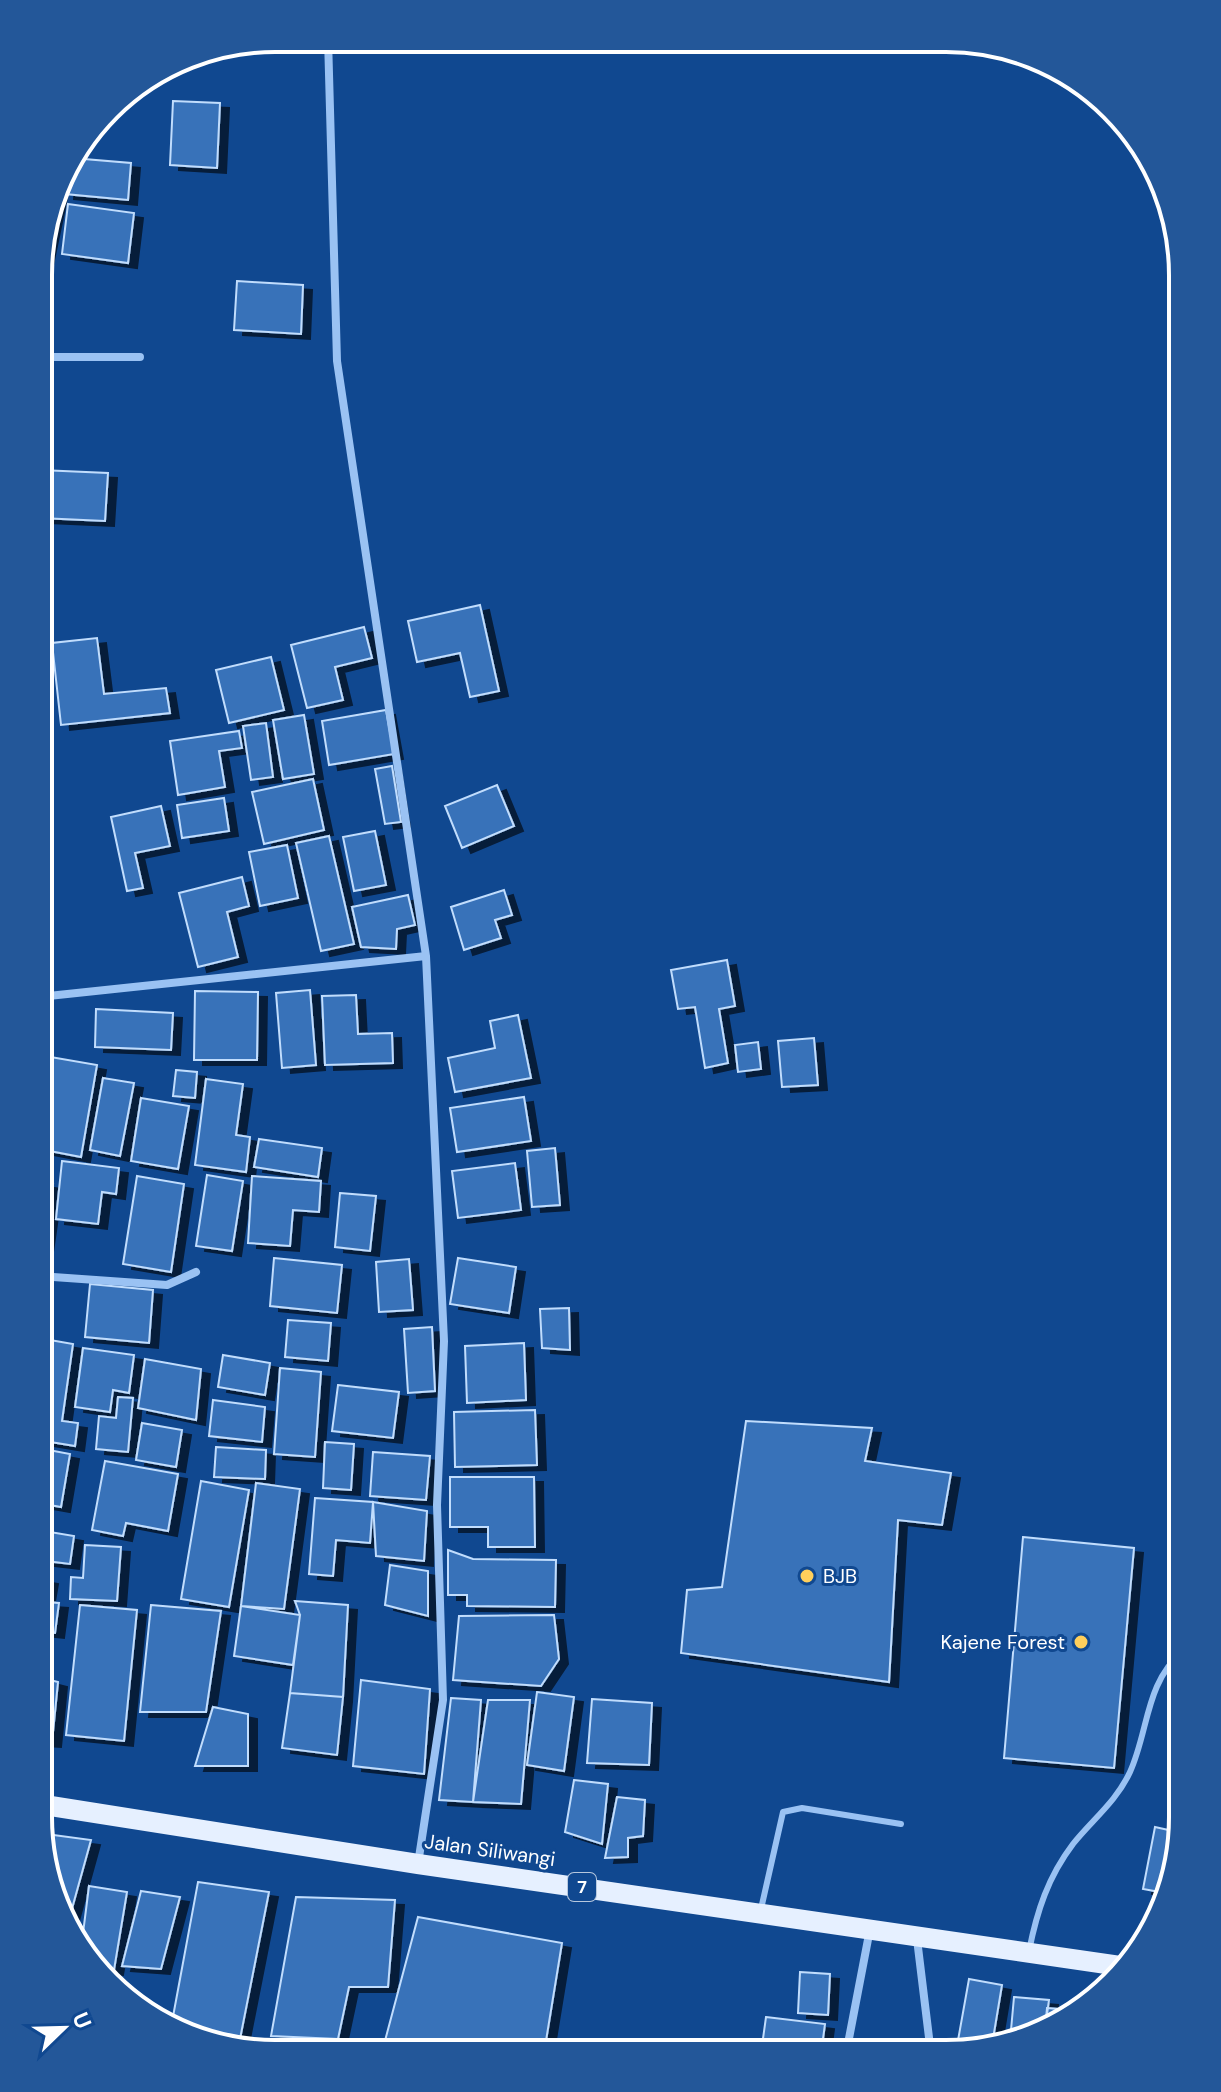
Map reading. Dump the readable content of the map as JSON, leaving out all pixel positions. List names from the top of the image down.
{
  "streets": {
    "main road": ["Jalan Siliwangi", "7"]
  },
  "places": ["BJB", "Kajene Forest"],
  "north": "top right"
}
